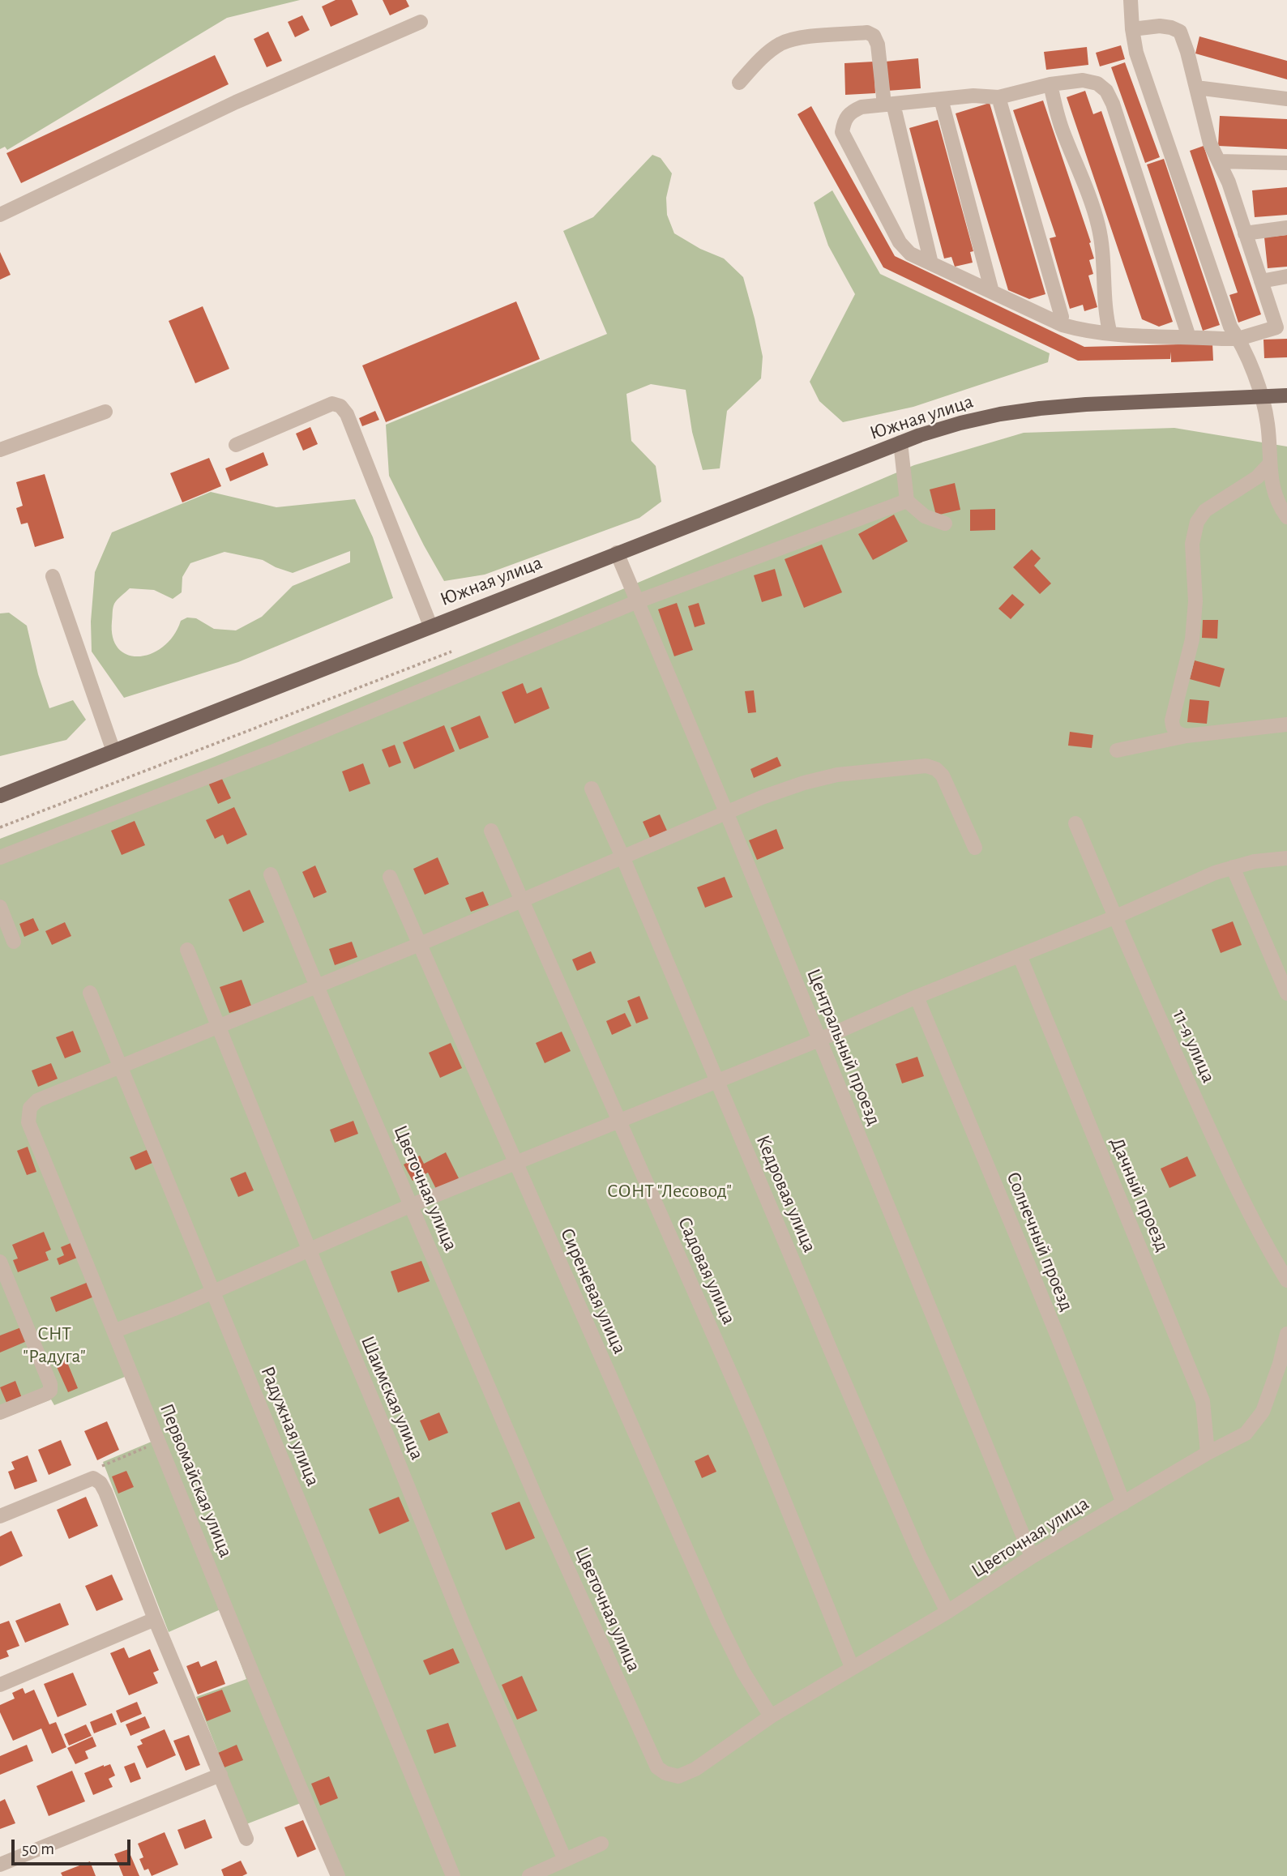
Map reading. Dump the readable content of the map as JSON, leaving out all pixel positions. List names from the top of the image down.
{
  "streets": {
    "main road": ["Южная улица"],
    "street": [
      "11-я улица",
      "Центральный проезд",
      "Цветочная улица",
      "Кедровая улица",
      "Дачный проезд",
      "Солнечный проезд",
      "Садовая улица",
      "Сиреневая улица",
      "Шаимская улица",
      "Радужная улица",
      "Первомайская улица"
    ]
  },
  "crossings": [
    ["Южная улица", "Центральный проезд"],
    ["Центральный проезд", "Цветочная улица"],
    ["Цветочная улица", "Кедровая улица"],
    ["Цветочная улица", "Дачный проезд"],
    ["Цветочная улица", "Солнечный проезд"],
    ["Цветочная улица", "Садовая улица"],
    ["Цветочная улица", "Сиреневая улица"],
    ["Радужная улица", "Первомайская улица"]
  ],
  "parks": ["СОНТ \"Лесовод\"", "СНТ \"Радуга\""],
  "scale_bar": "50 m"
}
